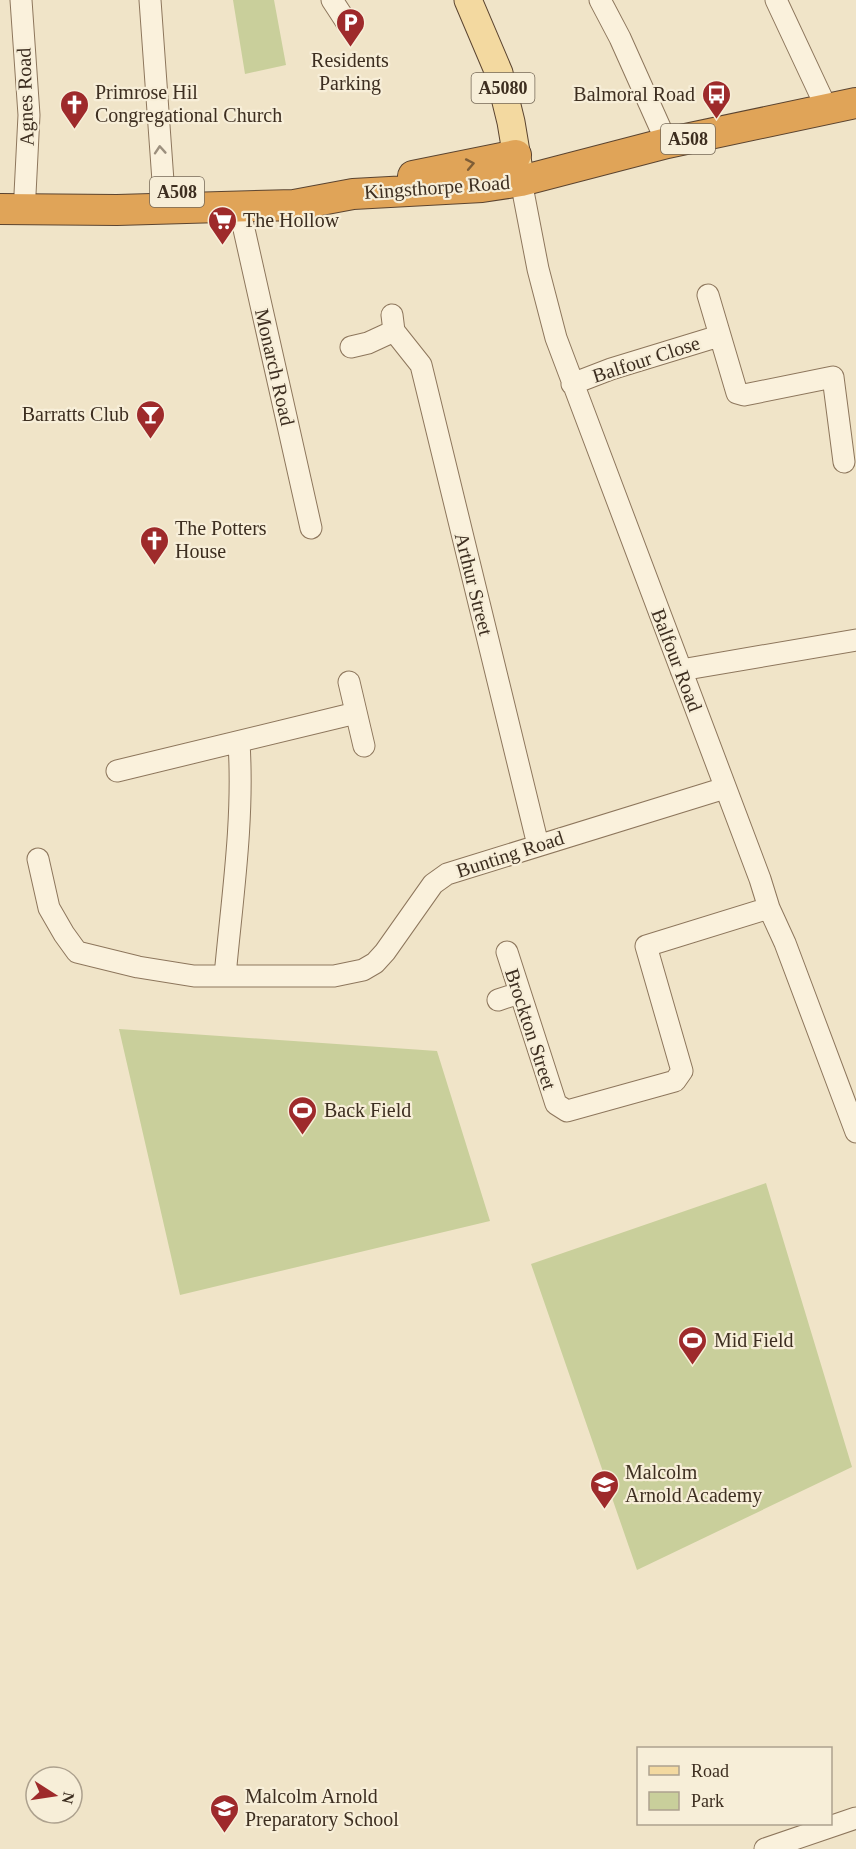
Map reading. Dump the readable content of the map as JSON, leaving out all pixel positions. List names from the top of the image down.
{
  "streets": {
    "highway": ["A508", "Kingsthorpe Road"],
    "main road": ["A5080"],
    "street": [
      "Agnes Road",
      "Balfour Close",
      "Monarch Road",
      "Arthur Street",
      "Balfour Road",
      "Bunting Road",
      "Brockton Street"
    ]
  },
  "crossings": [
    ["A5080", "A508"],
    ["A5080", "Kingsthorpe Road"],
    ["A5080", "Balfour Road"],
    ["Agnes Road", "Kingsthorpe Road"],
    ["A508", "Kingsthorpe Road"],
    ["A508", "Balfour Road"],
    ["Kingsthorpe Road", "Monarch Road"],
    ["Kingsthorpe Road", "Balfour Road"],
    ["Balfour Close", "Balfour Road"],
    ["Arthur Street", "Bunting Road"],
    ["Balfour Road", "Bunting Road"],
    ["Balfour Road", "Brockton Street"]
  ],
  "places": {
    "parking": ["Residents Parking"],
    "bus stop": ["Balmoral Road"],
    "church": ["Primrose Hil Congregational Church", "The Potters House"],
    "supermarket": ["The Hollow"],
    "bar": ["Barratts Club"],
    "sports": ["Back Field", "Mid Field"],
    "school or university": ["Malcolm Arnold Academy", "Malcolm Arnold Preparatory School"]
  },
  "legend": ["Road", "Park"],
  "north": "right"
}
